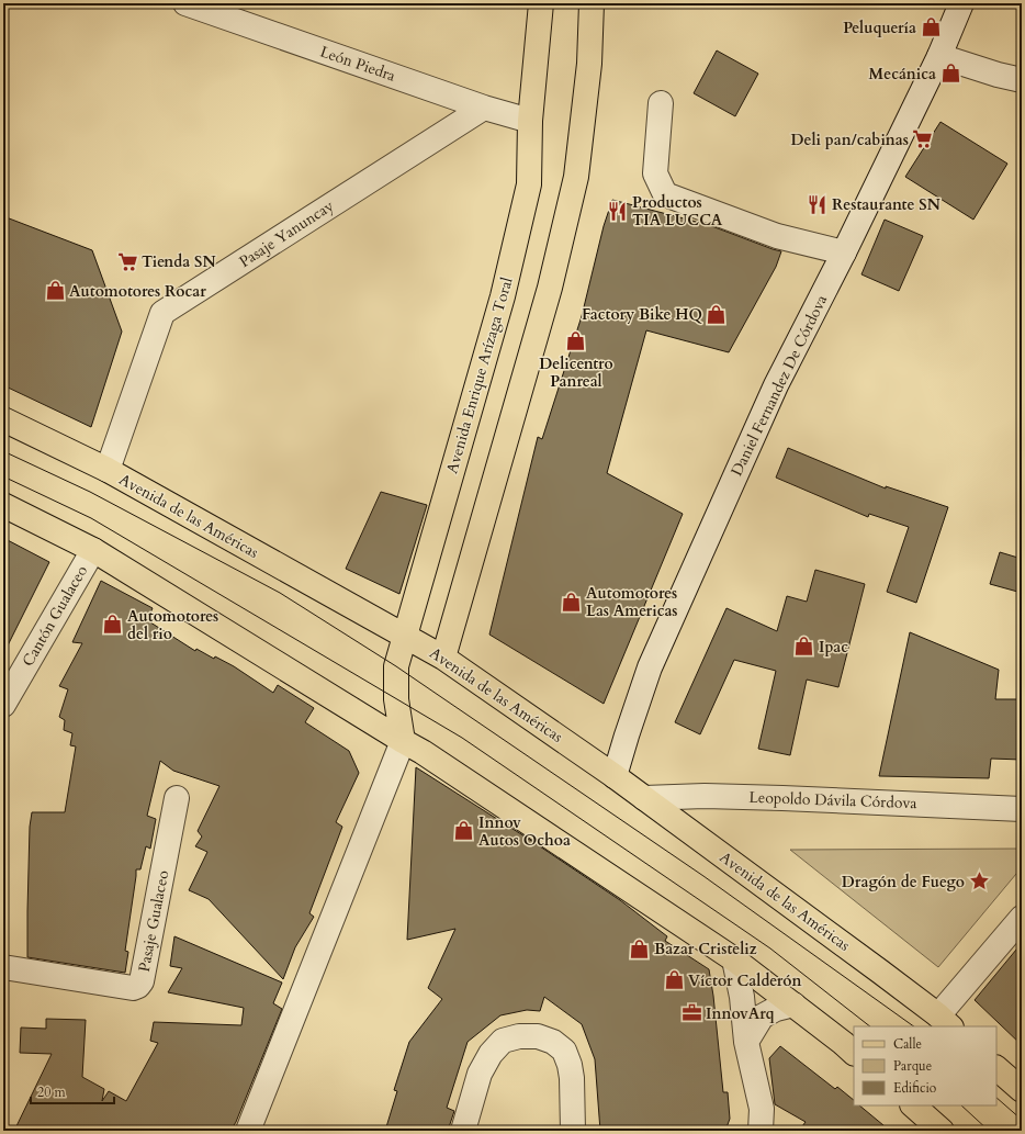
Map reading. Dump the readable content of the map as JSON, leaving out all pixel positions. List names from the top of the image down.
{
  "streets": {
    "main road": ["Avenida Enrique Arízaga Toral", "Avenida de las Américas"],
    "street": [
      "León Piedra",
      "Pasaje Yanuncay",
      "Daniel Fernandez De Córdova",
      "Cantón Gualaceo",
      "Leopoldo Dávila Córdova",
      "Pasaje Gualaceo"
    ]
  },
  "crossings": [
    ["León Piedra", "Pasaje Yanuncay"],
    ["León Piedra", "Avenida Enrique Arízaga Toral"],
    ["Pasaje Yanuncay", "Avenida de las Américas"],
    ["Avenida Enrique Arízaga Toral", "Avenida de las Américas"],
    ["Daniel Fernandez De Córdova", "Avenida de las Américas"],
    ["Avenida de las Américas", "Leopoldo Dávila Córdova"]
  ],
  "places": {
    "shop": [
      "Peluquería",
      "Mecánica",
      "Automotores Rocar",
      "Factory Bike HQ",
      "Delicentro Panreal",
      "Automotores Las Americas",
      "Automotores del rio",
      "Ipac",
      "Innov Autos Ochoa",
      "Bazar Cristeliz",
      "Víctor Calderón"
    ],
    "supermarket": ["Deli pan/cabinas", "Tienda SN"],
    "restaurant": ["Restaurante SN", "Productos TIA LUCCA"],
    "place": ["Dragón de Fuego"],
    "office": ["InnovArq"]
  },
  "legend": ["Calle", "Parque", "Edificio"],
  "scale_bar": "20 m"
}
